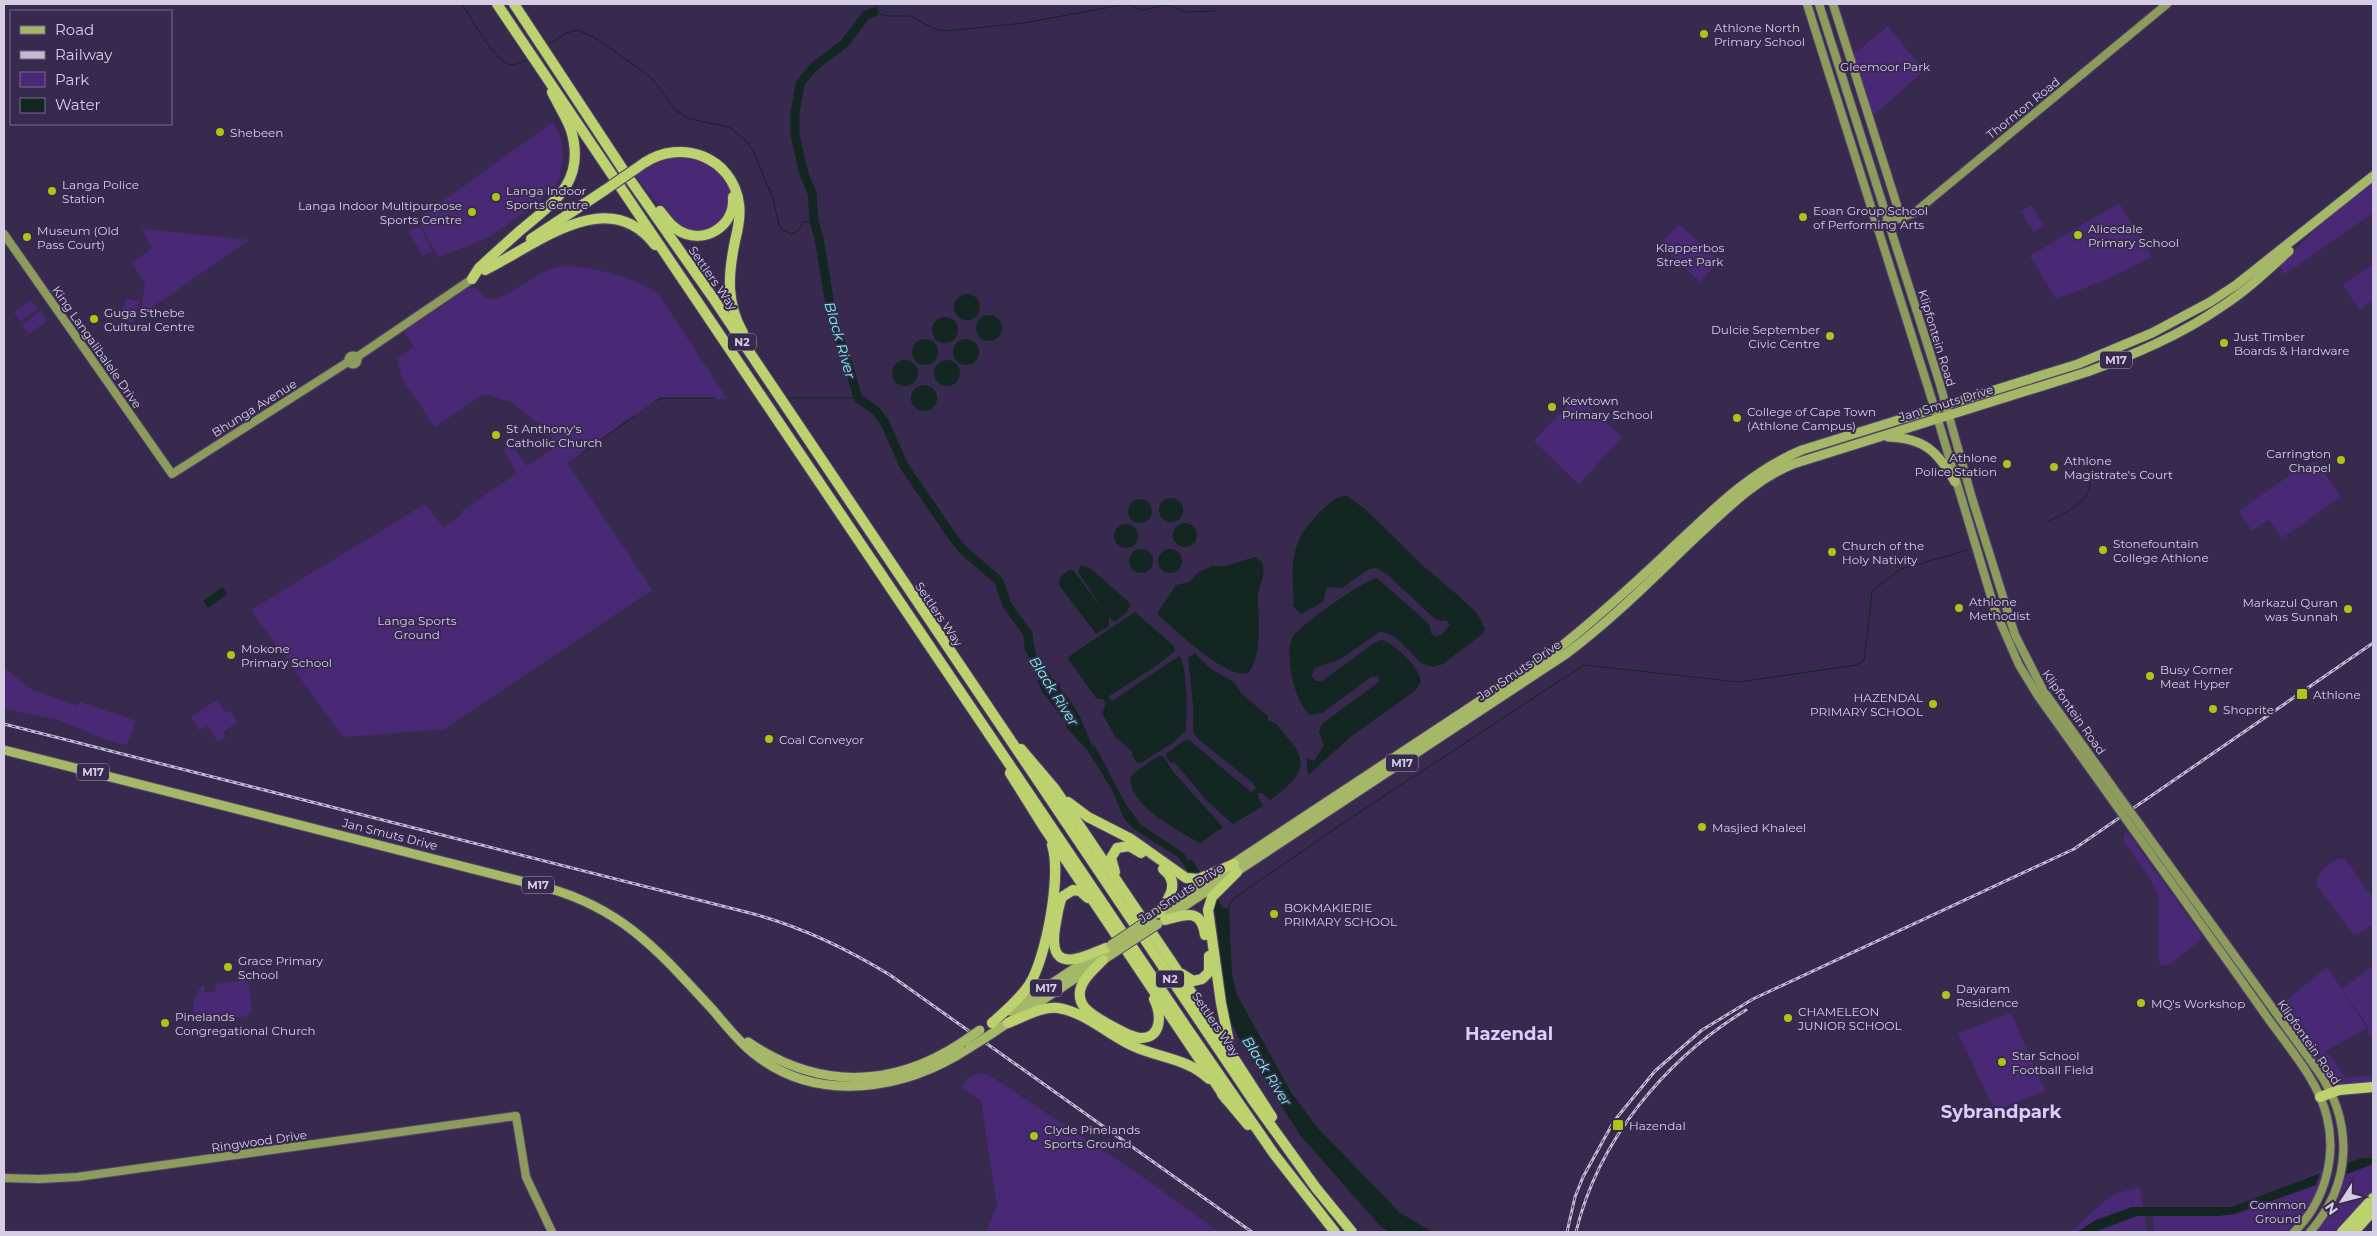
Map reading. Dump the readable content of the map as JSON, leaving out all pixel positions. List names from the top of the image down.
{
  "streets": {
    "highway": ["Settlers Way", "N2"],
    "main road": [
      "Thornton Road",
      "Klipfontein Road",
      "King Langalibalele Drive",
      "M17",
      "Jan Smuts Drive",
      "Bhunga Avenue",
      "Ringwood Drive"
    ]
  },
  "crossings": [
    ["Thornton Road", "Klipfontein Road"],
    ["Klipfontein Road", "Jan Smuts Drive"],
    ["King Langalibalele Drive", "Bhunga Avenue"]
  ],
  "districts": ["Hazendal", "Sybrandpark"],
  "water": ["Black River"],
  "parks": [
    "Gleemoor Park",
    "Klapperbos Street Park",
    "Langa Sports Ground",
    "Common Ground"
  ],
  "places": {
    "other": [
      "Athlone North Primary School",
      "Shebeen",
      "Langa Police Station",
      "Langa Indoor Sports Centre",
      "Langa Indoor Multipurpose Sports Centre",
      "Eoan Group School of Performing Arts",
      "Alicedale Primary School",
      "Museum (Old Pass Court)",
      "Guga S'thebe Cultural Centre",
      "Dulcie September Civic Centre",
      "Just Timber Boards & Hardware",
      "Kewtown Primary School",
      "College of Cape Town (Athlone Campus)",
      "St Anthony's Catholic Church",
      "Carrington Chapel",
      "Athlone Police Station",
      "Athlone Magistrate's Court",
      "Stonefountain College Athlone",
      "Church of the Holy Nativity",
      "Athlone Methodist",
      "Markazul Quran was Sunnah",
      "Mokone Primary School",
      "Busy Corner Meat Hyper",
      "HAZENDAL PRIMARY SCHOOL",
      "Shoprite",
      "Coal Conveyor",
      "Masjied Khaleel",
      "BOKMAKIERIE PRIMARY SCHOOL",
      "Grace Primary School",
      "Dayaram Residence",
      "MQ's Workshop",
      "CHAMELEON JUNIOR SCHOOL",
      "Pinelands Congregational Church",
      "Star School Football Field",
      "Clyde Pinelands Sports Ground"
    ],
    "transit": ["Athlone", "Hazendal"]
  },
  "legend": [
    "Road",
    "Railway",
    "Park",
    "Water"
  ],
  "north": "bottom left"
}
